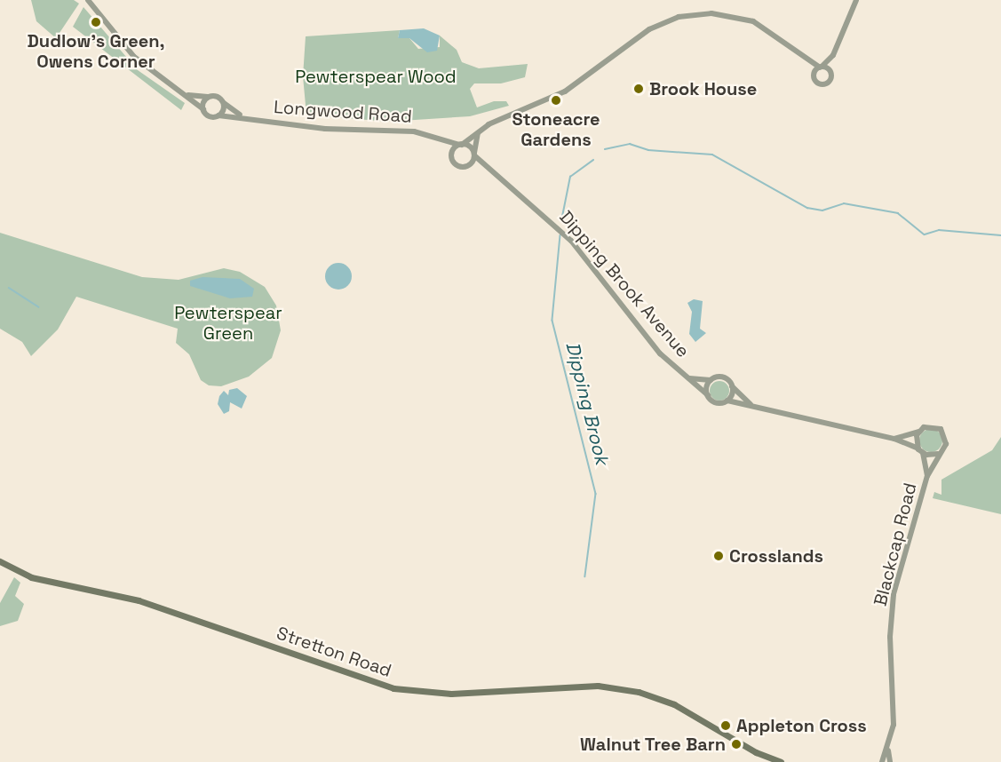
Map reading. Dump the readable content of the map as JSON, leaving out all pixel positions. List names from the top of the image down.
{
  "streets": {
    "main road": ["Stretton Road"],
    "street": ["Longwood Road", "Dipping Brook Avenue", "Blackcap Road"]
  },
  "crossings": [
    ["Longwood Road", "Dipping Brook Avenue"]
  ],
  "water": ["Dipping Brook"],
  "parks": ["Pewterspear Wood", "Pewterspear Green"],
  "places": [
    "Dudlow's Green, Owens Corner",
    "Brook House",
    "Stoneacre Gardens",
    "Crosslands",
    "Appleton Cross",
    "Walnut Tree Barn"
  ]
}
